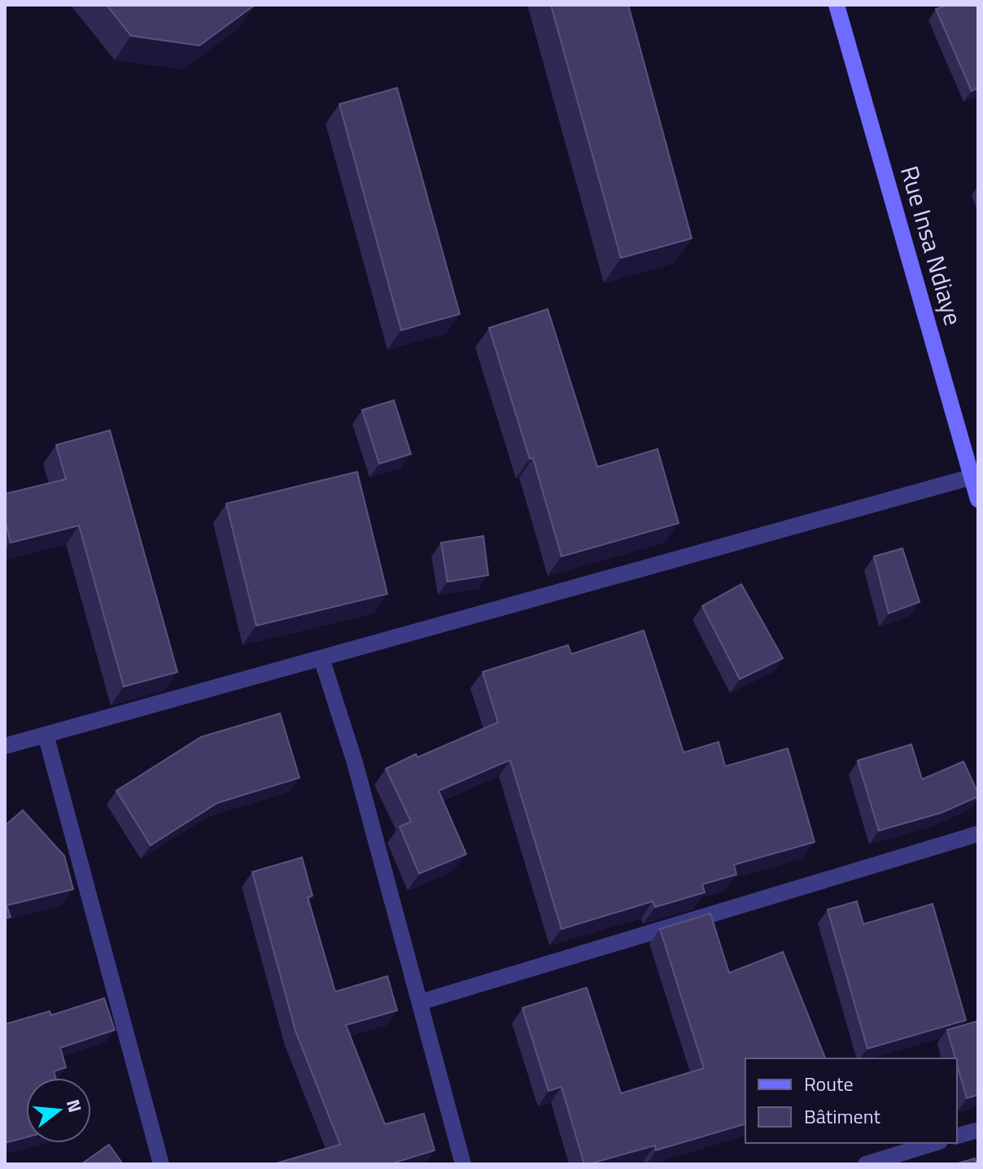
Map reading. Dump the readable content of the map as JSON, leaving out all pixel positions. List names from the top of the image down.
{
  "streets": {
    "main road": ["Rue Insa Ndiaye"]
  },
  "legend": ["Route", "Bâtiment"],
  "north": "right"
}
